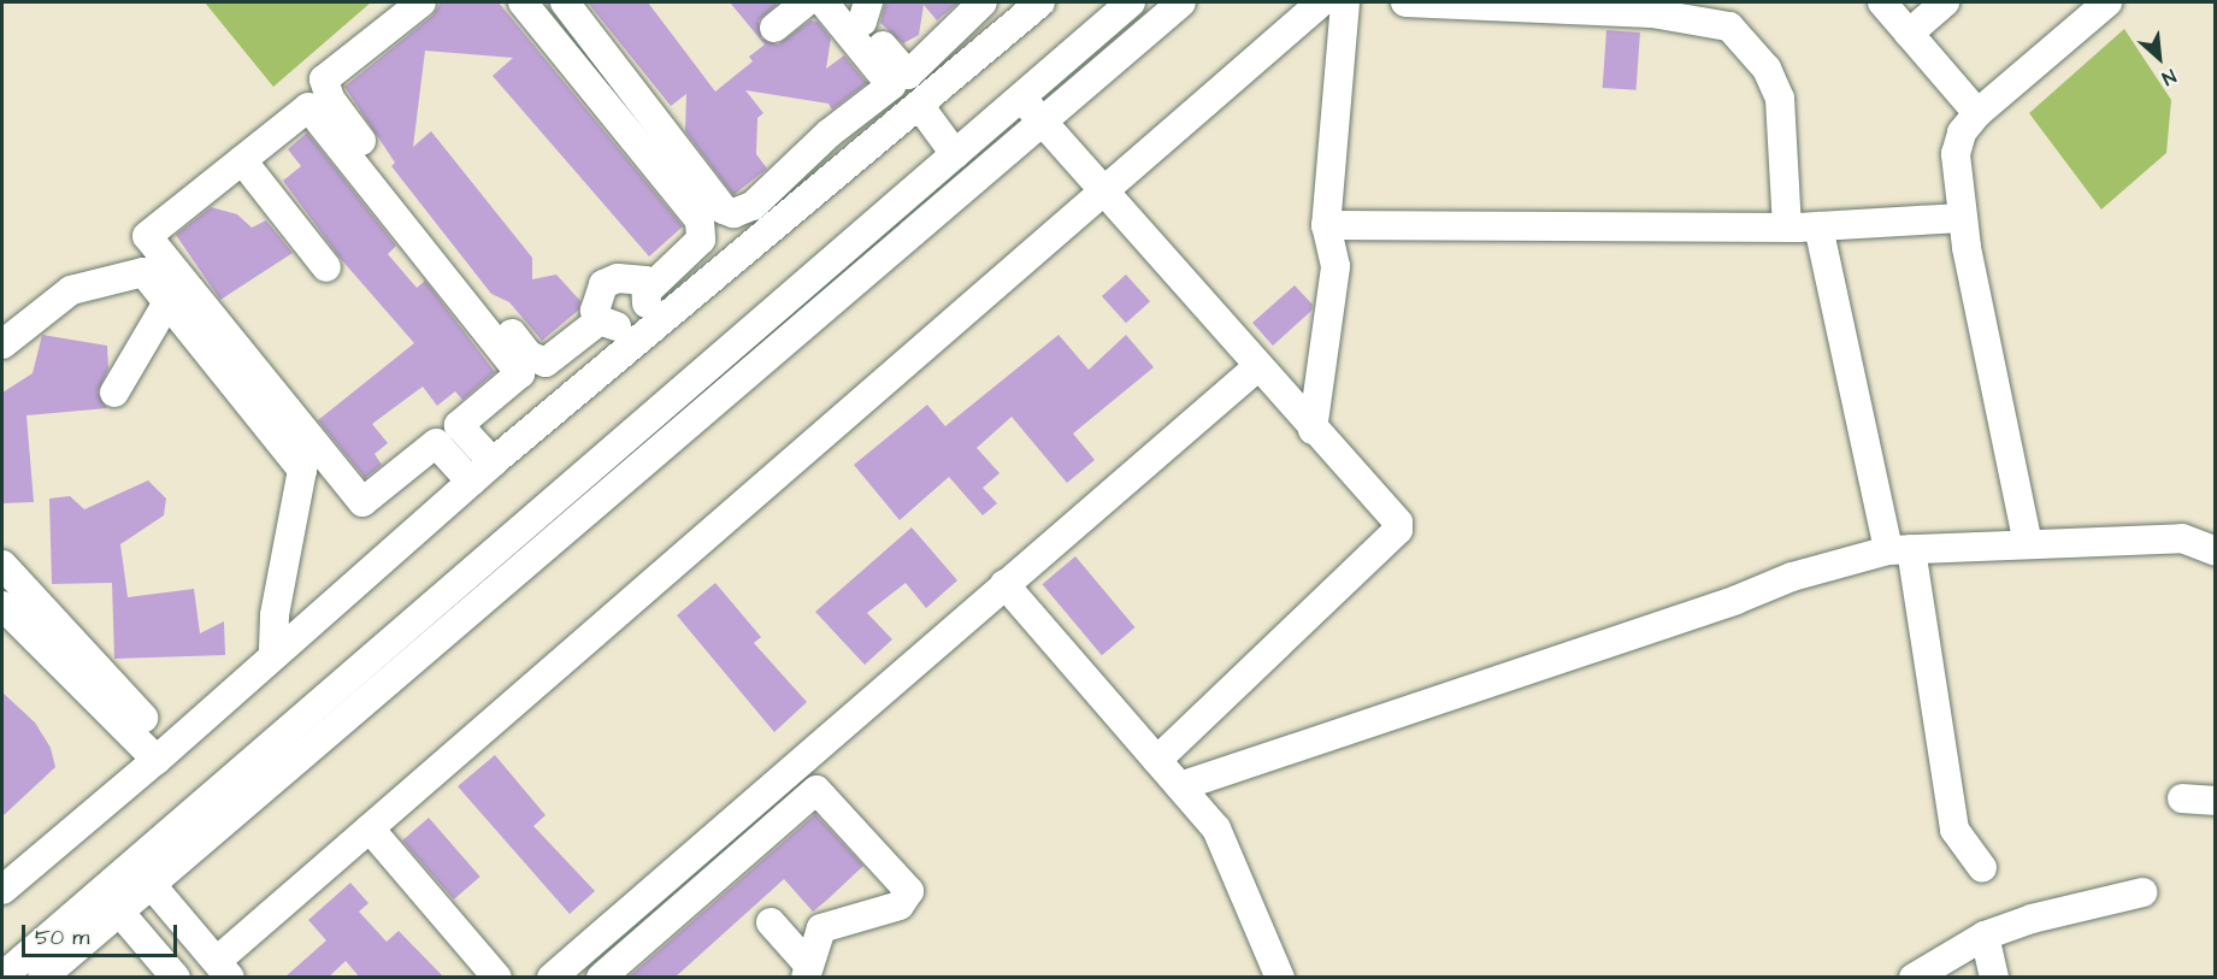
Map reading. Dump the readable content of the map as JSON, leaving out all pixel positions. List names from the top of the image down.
{
  "scale_bar": "50 m",
  "north": "bottom right"
}
